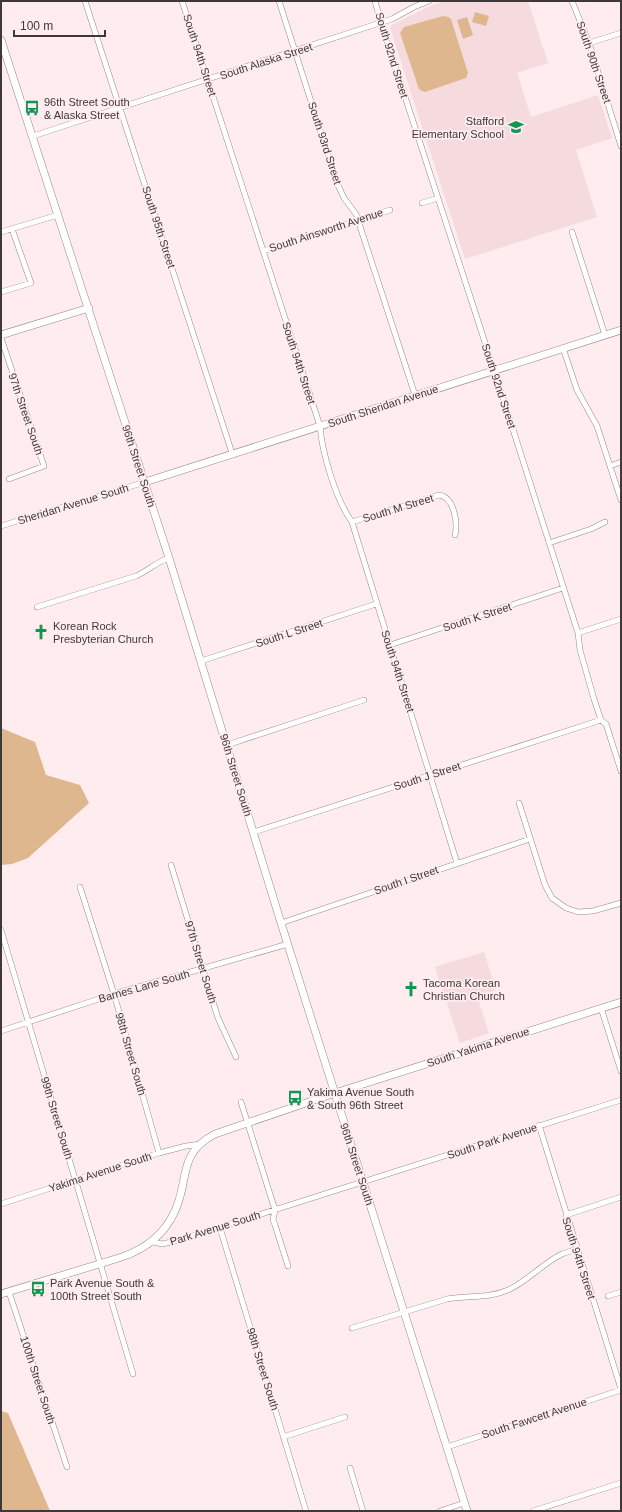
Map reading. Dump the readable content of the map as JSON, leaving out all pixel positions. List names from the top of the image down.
{
  "streets": {
    "main road": [
      "South Sheridan Avenue",
      "96th Street South",
      "South Yakima Avenue",
      "Yakima Avenue South",
      "Park Avenue South"
    ],
    "street": [
      "South 94th Street",
      "South 92nd Street",
      "South Alaska Street",
      "South 90th Street",
      "South 93rd Street",
      "South 95th Street",
      "South Ainsworth Avenue",
      "97th Street South",
      "Sheridan Avenue South",
      "South M Street",
      "South K Street",
      "South L Street",
      "South J Street",
      "South I Street",
      "Barnes Lane South",
      "98th Street South",
      "99th Street South",
      "South Park Avenue",
      "100th Street South",
      "South Fawcett Avenue"
    ]
  },
  "crossings": [
    ["South 94th Street", "South Alaska Street"],
    ["South 94th Street", "South Ainsworth Avenue"],
    ["South 94th Street", "South Sheridan Avenue"],
    ["South 94th Street", "South M Street"],
    ["South 94th Street", "South K Street"],
    ["South 94th Street", "South L Street"],
    ["South 94th Street", "South J Street"],
    ["South 94th Street", "South I Street"],
    ["South 94th Street", "South Park Avenue"],
    ["South 94th Street", "South Fawcett Avenue"],
    ["South 92nd Street", "South Alaska Street"],
    ["South 92nd Street", "South Sheridan Avenue"],
    ["South 92nd Street", "South K Street"],
    ["South 92nd Street", "South J Street"],
    ["South Alaska Street", "South 93rd Street"],
    ["South Alaska Street", "South 95th Street"],
    ["South Alaska Street", "96th Street South"],
    ["South 93rd Street", "South Ainsworth Avenue"],
    ["South 93rd Street", "South Sheridan Avenue"],
    ["South 95th Street", "South Sheridan Avenue"],
    ["South Sheridan Avenue", "96th Street South"],
    ["South Sheridan Avenue", "Sheridan Avenue South"],
    ["97th Street South", "Barnes Lane South"],
    ["96th Street South", "Sheridan Avenue South"],
    ["96th Street South", "South L Street"],
    ["96th Street South", "South J Street"],
    ["96th Street South", "South I Street"],
    ["96th Street South", "Barnes Lane South"],
    ["96th Street South", "South Yakima Avenue"],
    ["96th Street South", "South Park Avenue"],
    ["96th Street South", "Yakima Avenue South"],
    ["96th Street South", "Park Avenue South"],
    ["96th Street South", "South Fawcett Avenue"],
    ["Barnes Lane South", "98th Street South"],
    ["Barnes Lane South", "99th Street South"],
    ["South Yakima Avenue", "Yakima Avenue South"],
    ["98th Street South", "Yakima Avenue South"],
    ["98th Street South", "Park Avenue South"],
    ["99th Street South", "Yakima Avenue South"],
    ["99th Street South", "Park Avenue South"],
    ["South Park Avenue", "Park Avenue South"],
    ["Yakima Avenue South", "Park Avenue South"],
    ["Park Avenue South", "100th Street South"]
  ],
  "places": {
    "bus stop": ["96th Street South & Alaska Street", "Yakima Avenue South & South 96th Street", "Park Avenue South & 100th Street South"],
    "school or university": ["Stafford Elementary School"],
    "church": ["Korean Rock Presbyterian Church", "Tacoma Korean Christian Church"]
  },
  "scale_bar": "100 m"
}
